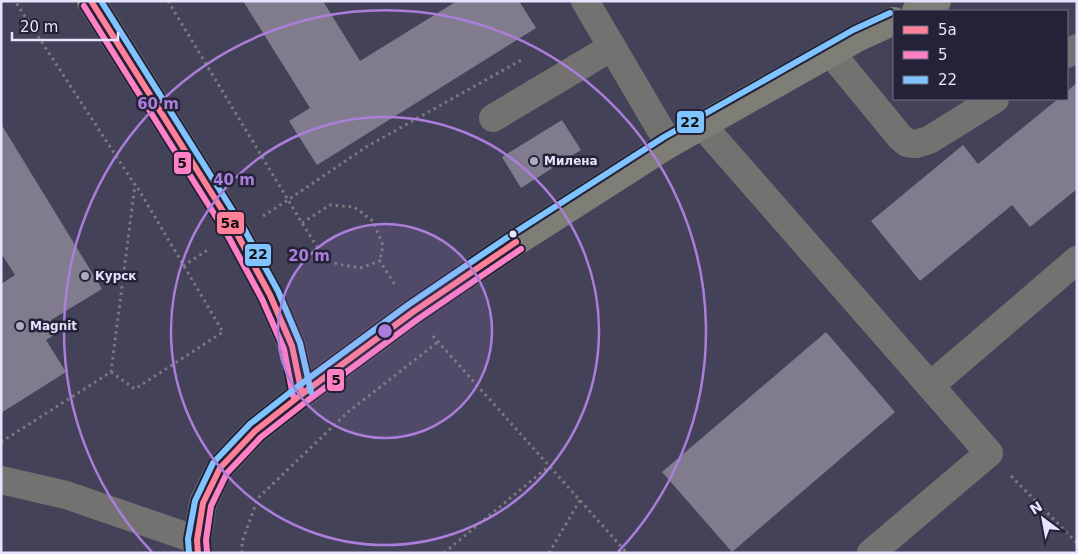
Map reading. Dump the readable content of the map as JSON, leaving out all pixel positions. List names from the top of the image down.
{
  "places": ["Милена", "Курск", "Magnit"],
  "lines": ["transit line 5а", "transit line 22", "transit line 5"],
  "legend": ["5а", "5", "22"],
  "scale_bar": "20 m",
  "north": "top left",
  "rings": ["60 m", "40 m", "20 m"]
}
